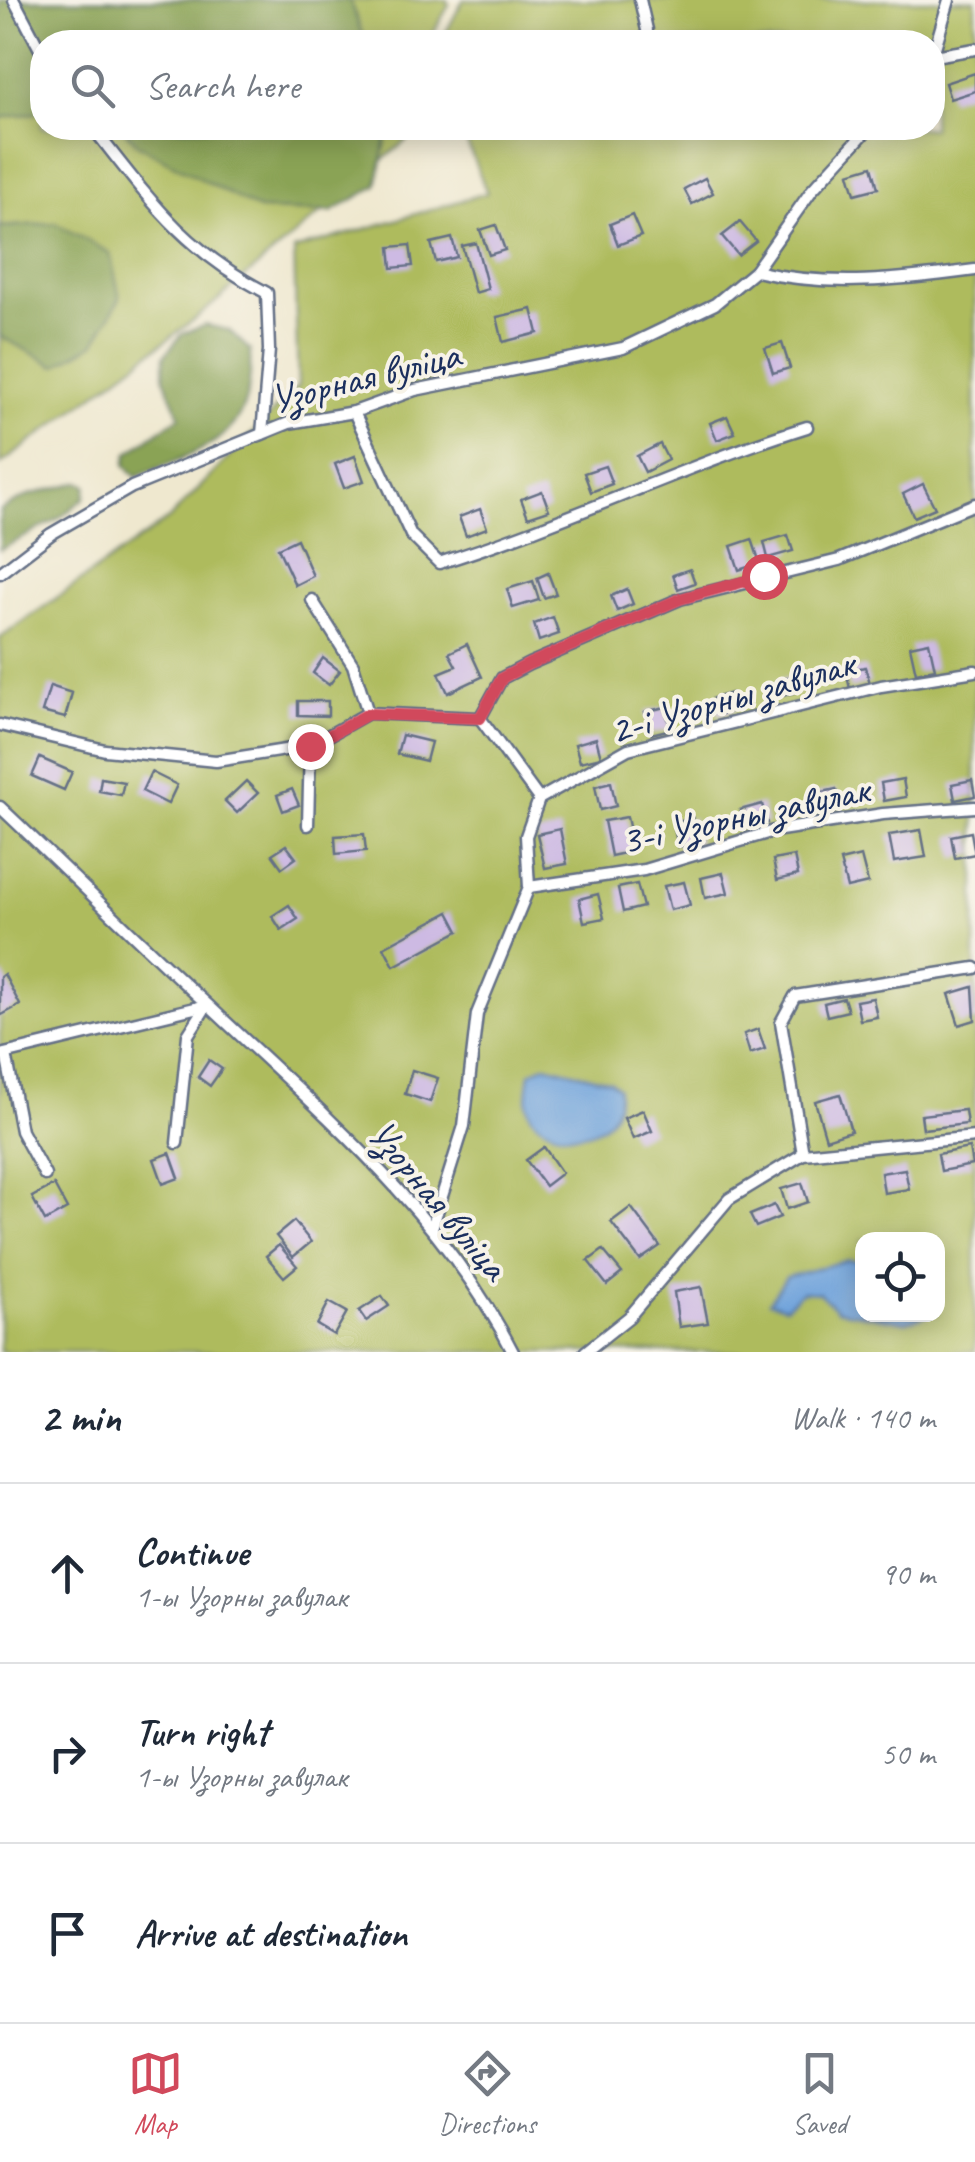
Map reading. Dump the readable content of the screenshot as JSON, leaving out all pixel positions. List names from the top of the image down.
{
  "streets": {
    "lane": ["Узорная вуліца", "2-і Узорны завулак", "3-і Узорны завулак"]
  },
  "page": {
    "search": "Search here",
    "heading": ["2 min", "Walk · 140 m"],
    "list": [
      ["Continue", "1-ы Узорны завулак", "90 m"],
      ["Turn right", "1-ы Узорны завулак", "50 m"],
      "Arrive at destination"
    ],
    "nav": ["Map", "Directions", "Saved"]
  }
}
